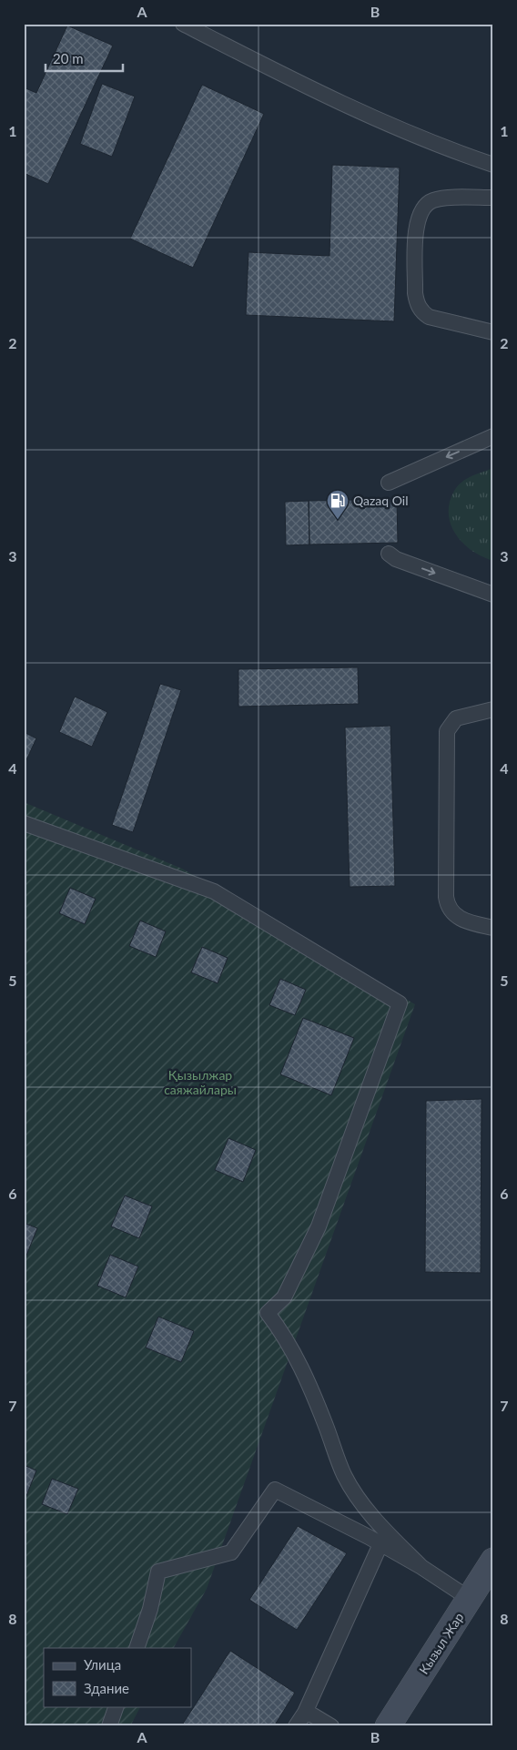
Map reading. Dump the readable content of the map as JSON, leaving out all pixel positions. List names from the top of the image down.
{
  "streets": {
    "main road": ["Кызыл Жар"]
  },
  "parks": ["Қызылжар саяжайлары"],
  "places": {
    "fuel station": ["Qazaq Oil"]
  },
  "legend": ["Улица", "Здание"],
  "scale_bar": "20 m",
  "grid": {
    "columns": ["A", "B"],
    "rows": [
      "1",
      "2",
      "3",
      "4",
      "5",
      "6",
      "7",
      "8"
    ]
  }
}
